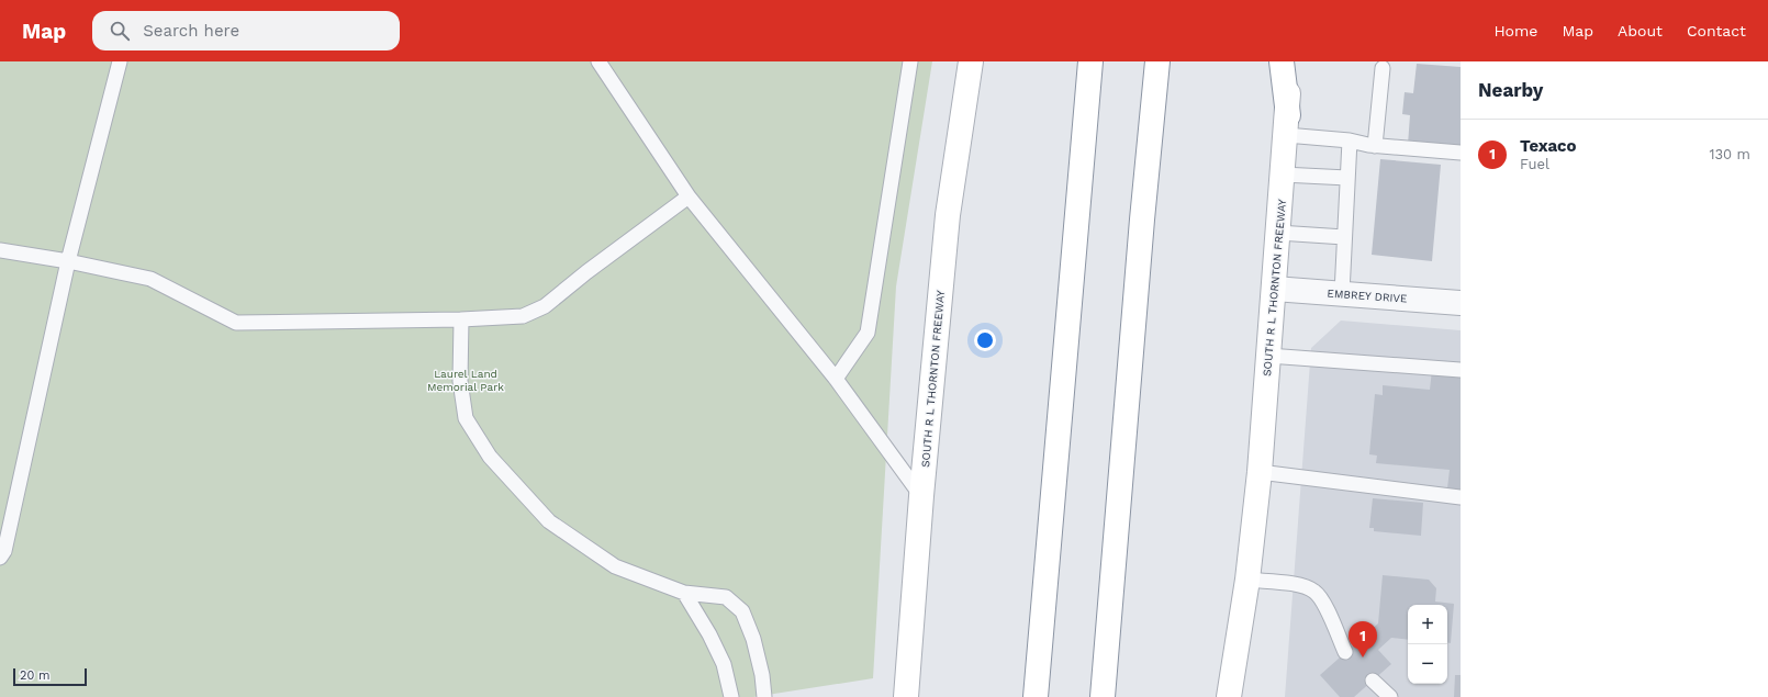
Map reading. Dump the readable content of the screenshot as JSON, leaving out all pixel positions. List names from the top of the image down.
{
  "streets": {
    "main road": ["SOUTH R L THORNTON FREEWAY"],
    "street": ["EMBREY DRIVE"]
  },
  "crossings": [
    ["SOUTH R L THORNTON FREEWAY", "EMBREY DRIVE"]
  ],
  "parks": ["Laurel Land Memorial Park"],
  "scale_bar": "20 m",
  "page": {
    "header": "Map",
    "search": "Search here",
    "nav": [
      "Home",
      "Map",
      "About",
      "Contact"
    ],
    "heading": "Nearby",
    "list": [
      {
        "mark": "1",
        "name": "Texaco",
        "note": "Fuel",
        "value": "130 m"
      }
    ],
    "map_buttons": ["+", "−"],
    "pins": "1",
    "scale": "20 m"
  }
}
